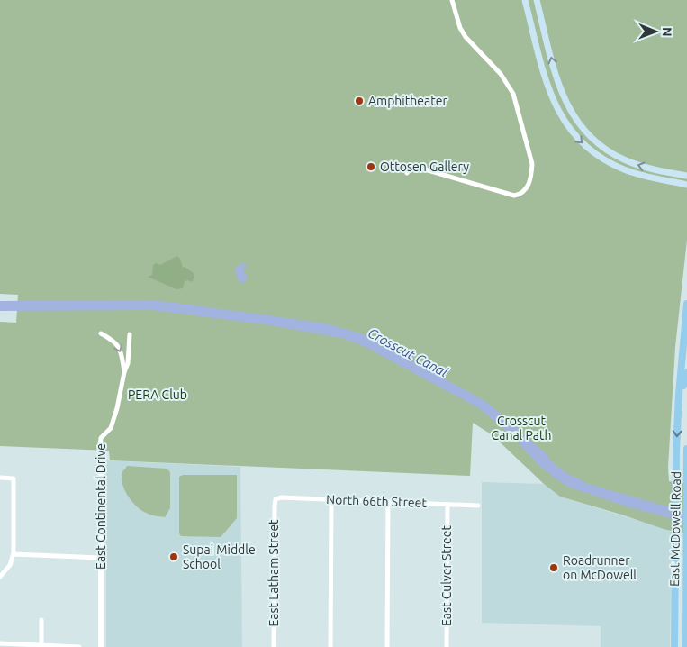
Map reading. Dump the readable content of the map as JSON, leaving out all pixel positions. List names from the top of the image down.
{
  "streets": {
    "main road": ["East McDowell Road"],
    "street": [
      "North 66th Street",
      "East Continental Drive",
      "East Latham Street",
      "East Culver Street"
    ]
  },
  "crossings": [
    ["North 66th Street", "East Latham Street"],
    ["North 66th Street", "East Culver Street"]
  ],
  "water": ["Crosscut Canal"],
  "parks": ["PERA Club", "Crosscut Canal Path"],
  "places": [
    "Amphitheater",
    "Ottosen Gallery",
    "Supai Middle School",
    "Roadrunner on McDowell"
  ],
  "north": "right"
}
